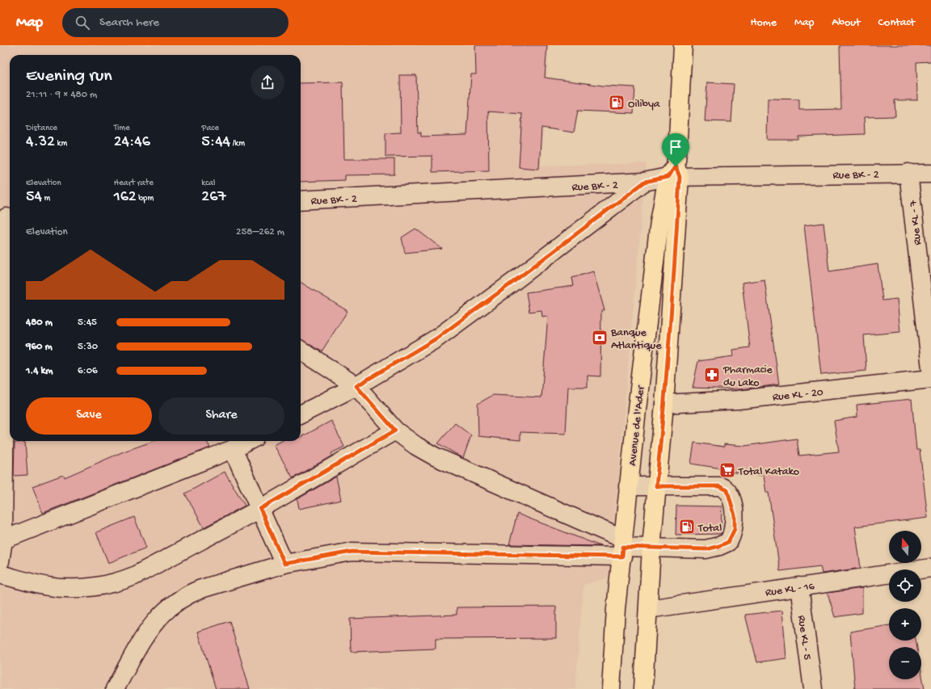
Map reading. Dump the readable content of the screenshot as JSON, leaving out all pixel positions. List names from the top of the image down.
{
  "streets": {
    "main road": ["Avenue de l'Ader"],
    "street": [
      "Rue BK - 2",
      "Rue KL - 7",
      "Rue KL - 20",
      "Rue KL - 16",
      "Rue KL - 5"
    ]
  },
  "crossings": [
    ["Rue BK - 2", "Rue KL - 7"],
    ["Rue BK - 2", "Avenue de l'Ader"],
    ["Rue KL - 20", "Avenue de l'Ader"],
    ["Avenue de l'Ader", "Rue KL - 16"],
    ["Rue KL - 16", "Rue KL - 5"]
  ],
  "places": {
    "fuel station": ["Oilibya", "Total"],
    "bank": ["Banque Atlantique"],
    "pharmacy": ["Pharmacie du Lako"],
    "supermarket": ["Total Katako"]
  },
  "north": "top",
  "page": {
    "header": "Map",
    "search": "Search here",
    "nav": [
      "Home",
      "Map",
      "About",
      "Contact"
    ],
    "heading": ["Evening run", "21:11 · 9 × 480 m"],
    "stats": [
      ["Distance", "4.32 km"],
      ["Time", "24:46"],
      ["Pace", "5:44 /km"],
      ["Elevation", "54 m"],
      ["Heart rate", "162 bpm"],
      ["kcal", "267"]
    ],
    "chart": ["Elevation", "258–262 m"],
    "list": [
      {
        "name": "480 m",
        "note": "5:45"
      },
      {
        "name": "960 m",
        "note": "5:30"
      },
      {
        "name": "1.4 km",
        "note": "6:06"
      }
    ],
    "buttons": ["Save", "Share"],
    "map_buttons": ["+", "−"]
  }
}
